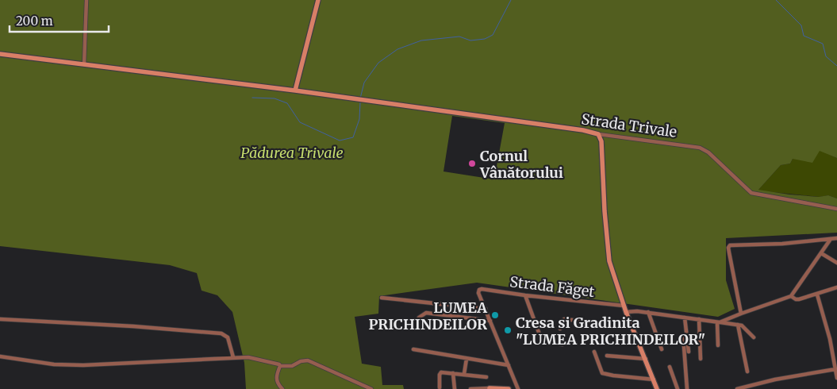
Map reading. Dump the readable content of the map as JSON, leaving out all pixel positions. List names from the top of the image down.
{
  "streets": {
    "main road": ["Strada Trivale"],
    "street": ["Strada Făget"]
  },
  "parks": ["Pădurea Trivale"],
  "places": ["Cornul Vânătorului", "LUMEA PRICHINDEILOR", "Cresa si Gradinita \"LUMEA PRICHINDEILOR\""],
  "scale_bar": "200 m"
}
